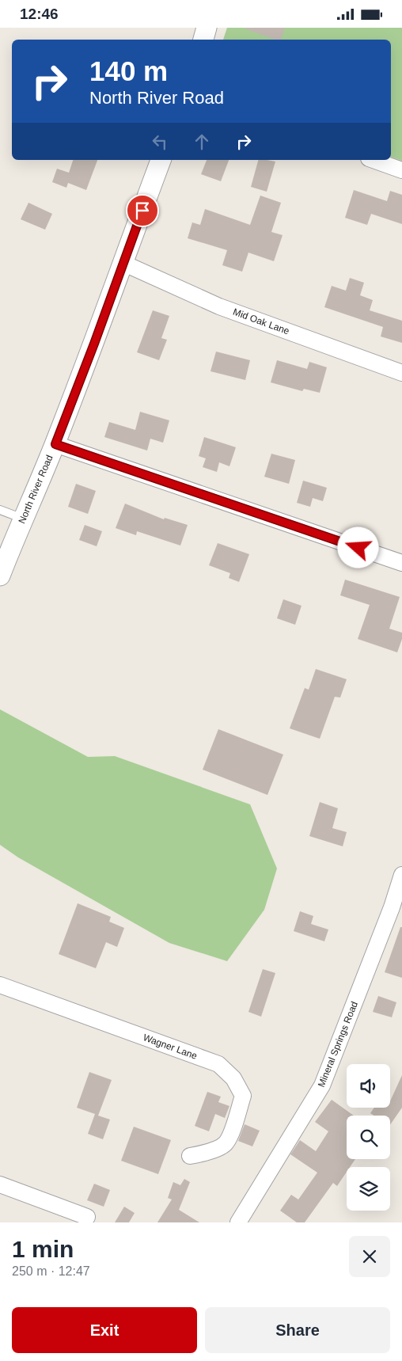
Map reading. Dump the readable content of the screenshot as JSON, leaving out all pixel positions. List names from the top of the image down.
{
  "streets": {
    "street": [
      "Mid Oak Lane",
      "North River Road",
      "Mineral Springs Road",
      "Wagner Lane"
    ]
  },
  "crossings": [
    ["Mid Oak Lane", "North River Road"]
  ],
  "page": {
    "status": "12:46",
    "turn": ["140 m", "North River Road"],
    "heading": ["1 min", "250 m · 12:47"],
    "buttons": ["Exit", "Share"]
  }
}
